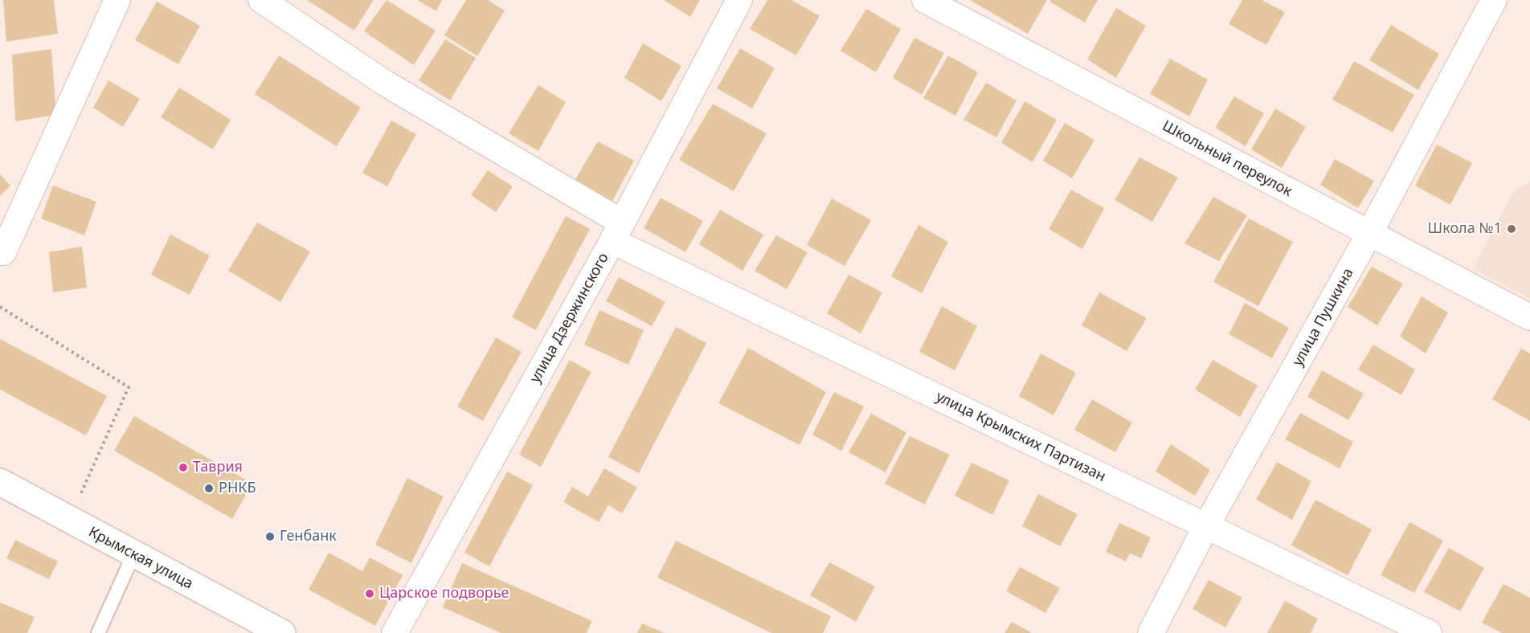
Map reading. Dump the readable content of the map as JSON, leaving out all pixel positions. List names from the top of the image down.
{
  "streets": {
    "main road": ["Крымская улица"],
    "street": [
      "Школьный переулок",
      "улица Пушкина",
      "улица Дзержинского",
      "улица Крымских Партизан"
    ]
  },
  "crossings": [
    ["Школьный переулок", "улица Пушкина"],
    ["улица Пушкина", "улица Крымских Партизан"],
    ["улица Дзержинского", "улица Крымских Партизан"]
  ],
  "places": [
    "Школа №1",
    "Таврия",
    "РНКБ",
    "Генбанк",
    "Царское подворье"
  ]
}
